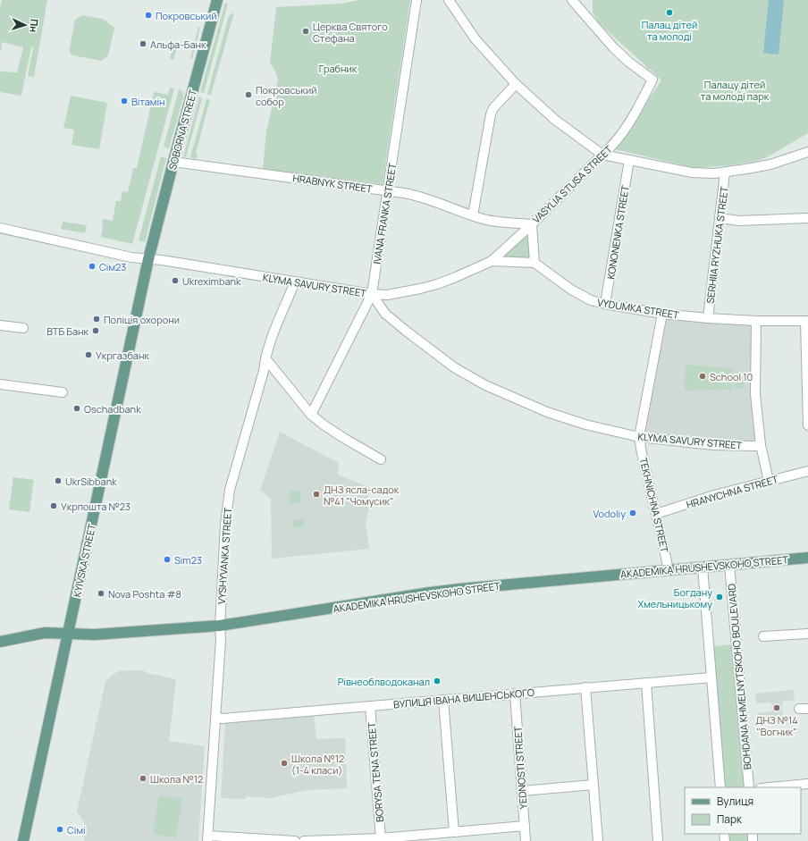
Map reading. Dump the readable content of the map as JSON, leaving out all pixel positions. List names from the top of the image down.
{
  "streets": {
    "main road": ["SOBORNA STREET", "KYIVSKA STREET", "AKADEMIKA HRUSHEVSKOHO STREET"],
    "street": [
      "HRABNYK STREET",
      "VASYLIA STUSA STREET",
      "IVANA FRANKA STREET",
      "KONONENKA STREET",
      "SERHIIA RYZHUKA STREET",
      "KLYMA SAVURY STREET",
      "VYDUMKA STREET",
      "HRANYCHNA STREET",
      "TEKHNICHNA STREET",
      "VYSHYVANKA STREET",
      "BOHDANA KHMELNYTSKOHO BOULEVARD",
      "ВУЛИЦЯ ІВАНА ВИШЕНСЬКОГО",
      "YEDNOSTI STREET",
      "BORYSA TENA STREET"
    ]
  },
  "crossings": [
    ["SOBORNA STREET", "HRABNYK STREET"],
    ["SOBORNA STREET", "KLYMA SAVURY STREET"],
    ["SOBORNA STREET", "KYIVSKA STREET"],
    ["HRABNYK STREET", "VASYLIA STUSA STREET"],
    ["HRABNYK STREET", "IVANA FRANKA STREET"],
    ["IVANA FRANKA STREET", "KLYMA SAVURY STREET"],
    ["KONONENKA STREET", "VYDUMKA STREET"],
    ["SERHIIA RYZHUKA STREET", "VYDUMKA STREET"],
    ["KLYMA SAVURY STREET", "TEKHNICHNA STREET"],
    ["KLYMA SAVURY STREET", "VYSHYVANKA STREET"],
    ["KLYMA SAVURY STREET", "KYIVSKA STREET"],
    ["VYDUMKA STREET", "TEKHNICHNA STREET"],
    ["HRANYCHNA STREET", "TEKHNICHNA STREET"],
    ["TEKHNICHNA STREET", "AKADEMIKA HRUSHEVSKOHO STREET"],
    ["VYSHYVANKA STREET", "AKADEMIKA HRUSHEVSKOHO STREET"],
    ["VYSHYVANKA STREET", "ВУЛИЦЯ ІВАНА ВИШЕНСЬКОГО"],
    ["KYIVSKA STREET", "AKADEMIKA HRUSHEVSKOHO STREET"],
    ["AKADEMIKA HRUSHEVSKOHO STREET", "BOHDANA KHMELNYTSKOHO BOULEVARD"],
    ["ВУЛИЦЯ ІВАНА ВИШЕНСЬКОГО", "YEDNOSTI STREET"],
    ["ВУЛИЦЯ ІВАНА ВИШЕНСЬКОГО", "BORYSA TENA STREET"]
  ],
  "parks": ["Грабник", "Палацу дітей та молоді парк"],
  "places": [
    "Палац дітей та молоді",
    "Покровський",
    "Церква Святого Стефана",
    "Альфа-Банк",
    "Покровський собор",
    "Вітамін",
    "Сім23",
    "Ukreximbank",
    "Поліцiя охорони",
    "ВТБ Банк",
    "Укргазбанк",
    "School 10",
    "Oschadbank",
    "UkrSibbank",
    "ДНЗ ясла-садок №41 \"Чомусик\"",
    "Укрпошта №23",
    "Vodoliy",
    "Sim23",
    "Nova Poshta #8",
    "Богдану Хмельницькому",
    "Рівнеоблводоканал",
    "ДНЗ №14 \"Вогник\"",
    "Школа №12 (1-4 класи)",
    "Школа №12",
    "Сімі"
  ],
  "legend": ["Вулиця", "Парк"],
  "north": "right"
}
